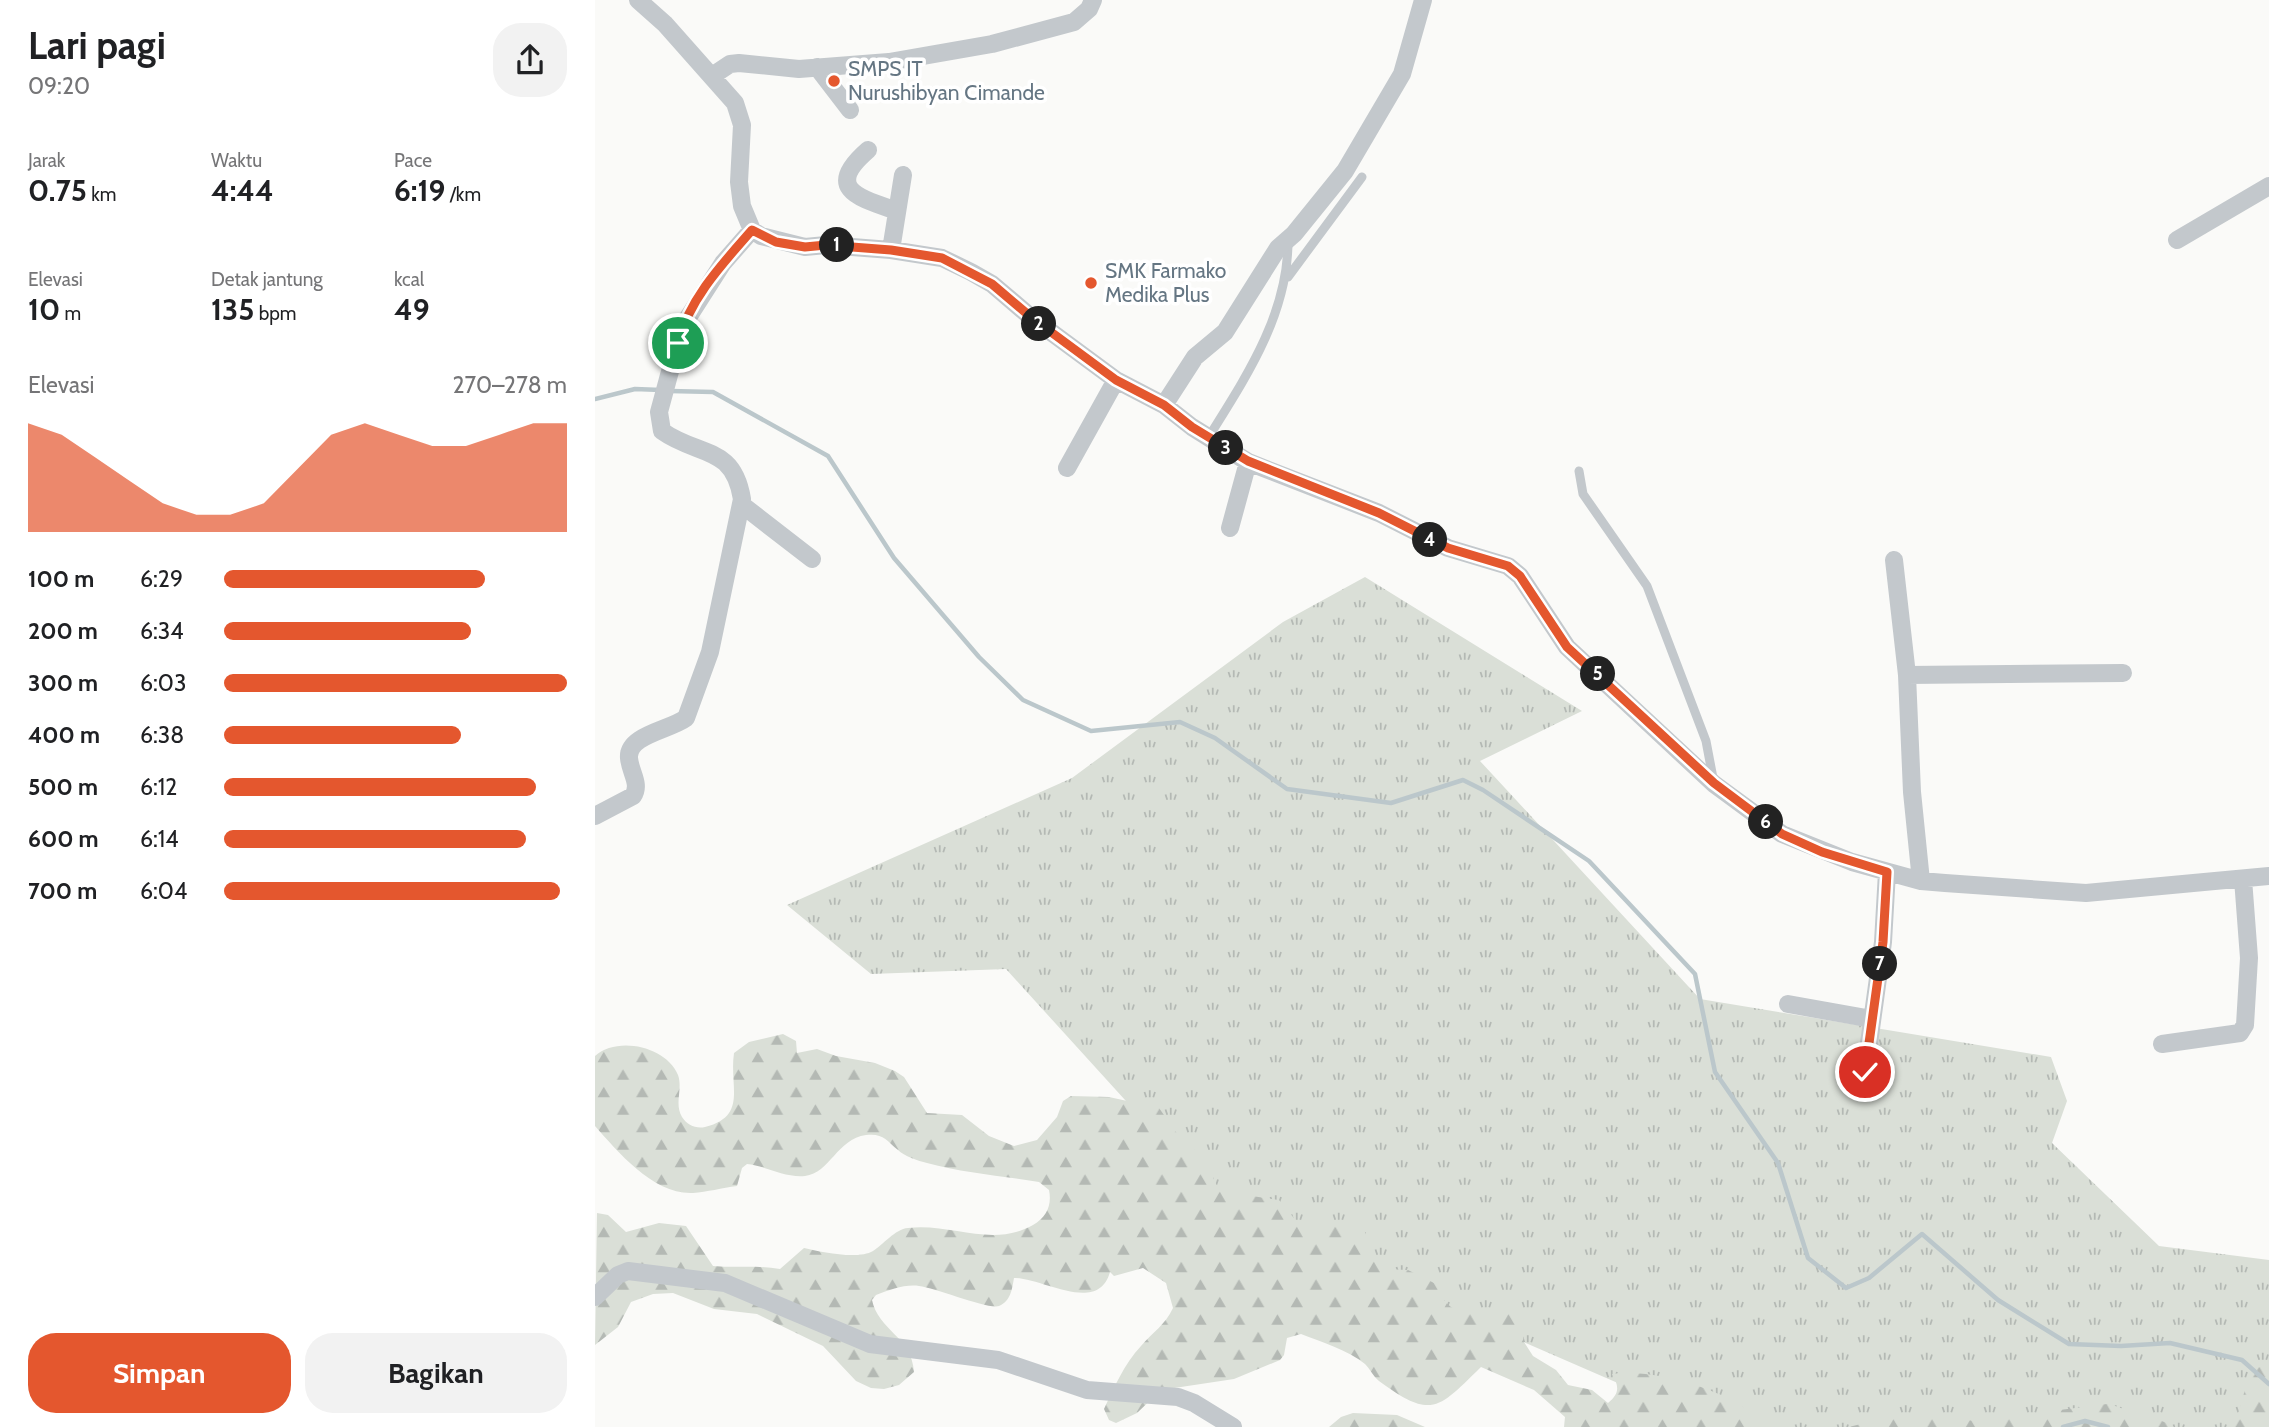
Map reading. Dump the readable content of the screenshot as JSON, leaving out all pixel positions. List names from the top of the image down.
{
  "places": ["SMPS IT Nurushibyan Cimande", "SMK Farmako Medika Plus"],
  "page": {
    "heading": ["Lari pagi", "09:20"],
    "stats": [
      ["Jarak", "0.75 km"],
      ["Waktu", "4:44"],
      ["Pace", "6:19 /km"],
      ["Elevasi", "10 m"],
      ["Detak jantung", "135 bpm"],
      ["kcal", "49"]
    ],
    "pins": [
      "1",
      "2",
      "3",
      "4",
      "5",
      "6",
      "7"
    ],
    "chart": ["Elevasi", "270–278 m"],
    "list": [
      {
        "name": "100 m",
        "note": "6:29"
      },
      {
        "name": "200 m",
        "note": "6:34"
      },
      {
        "name": "300 m",
        "note": "6:03"
      },
      {
        "name": "400 m",
        "note": "6:38"
      },
      {
        "name": "500 m",
        "note": "6:12"
      },
      {
        "name": "600 m",
        "note": "6:14"
      },
      {
        "name": "700 m",
        "note": "6:04"
      }
    ],
    "buttons": ["Simpan", "Bagikan"]
  }
}
